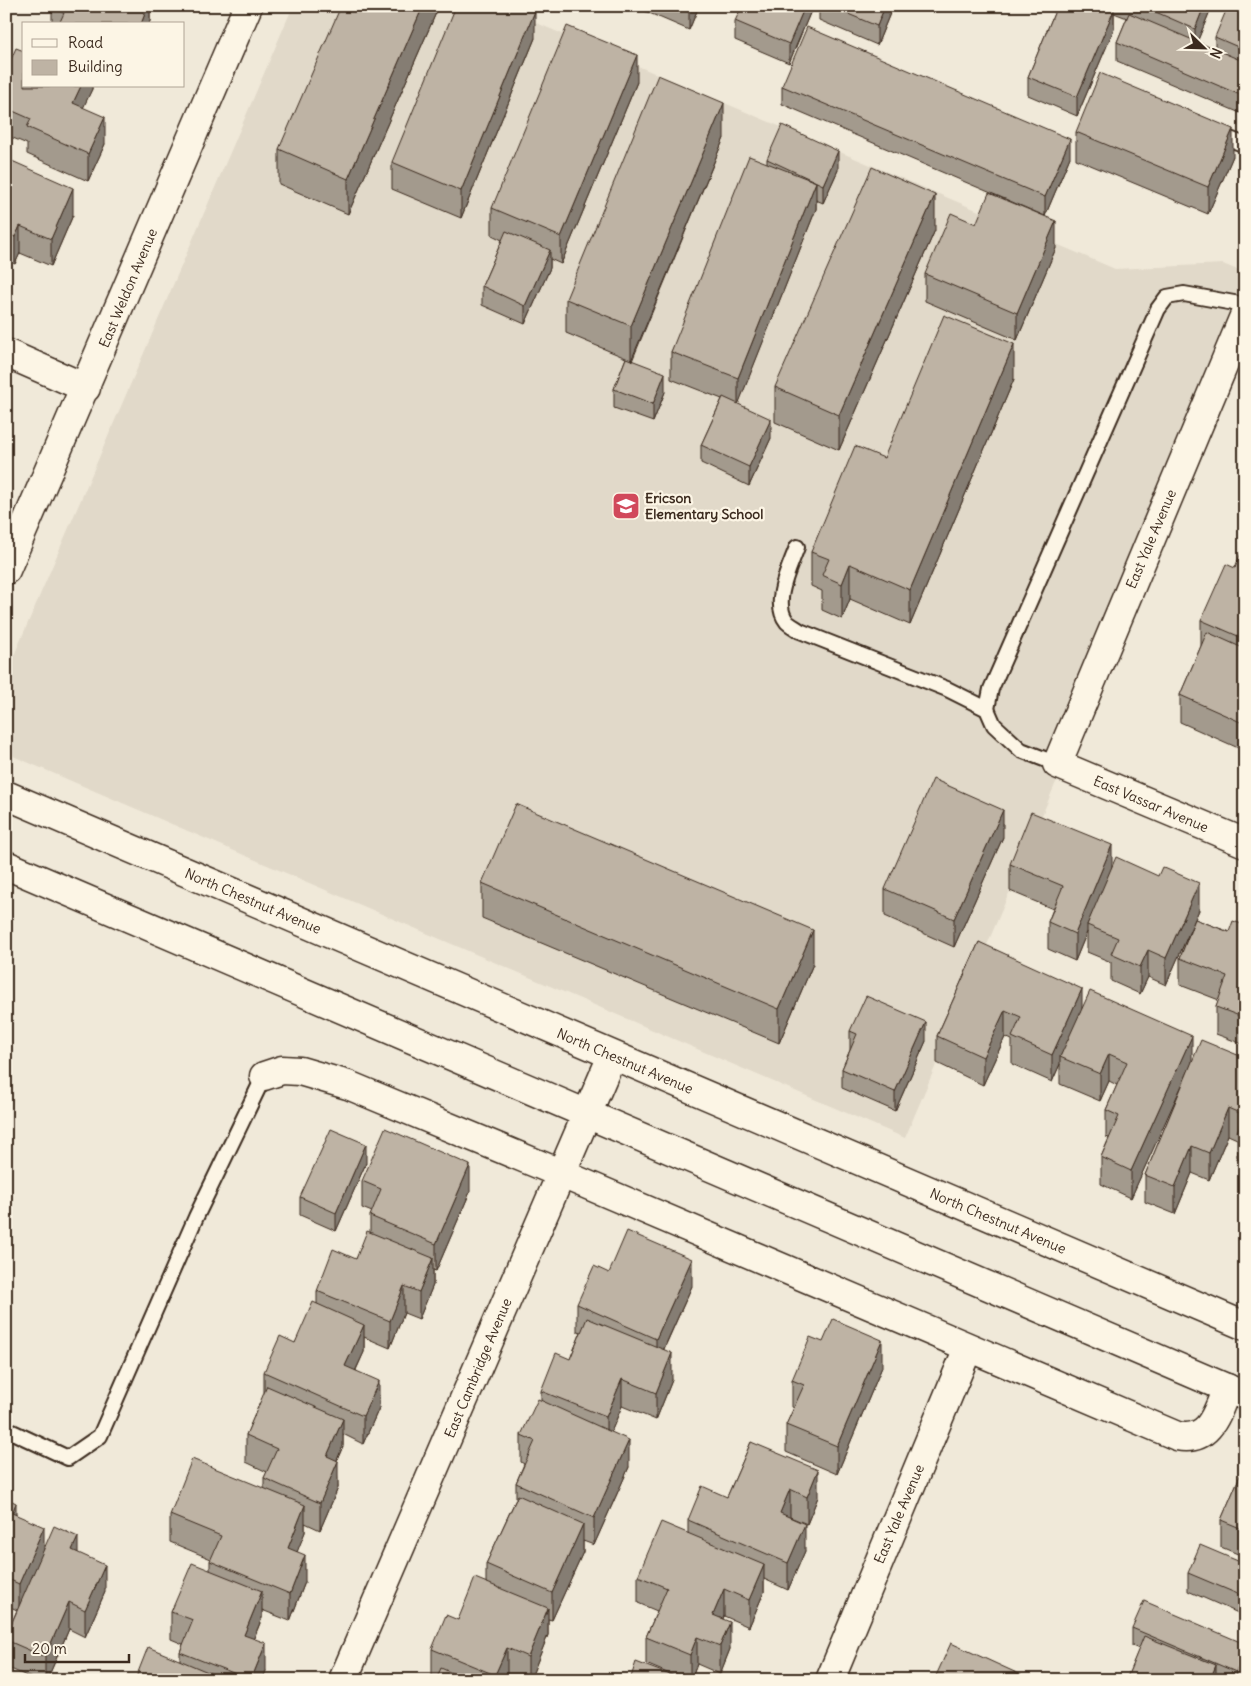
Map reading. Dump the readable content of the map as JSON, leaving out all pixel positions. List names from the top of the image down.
{
  "streets": {
    "street": [
      "East Weldon Avenue",
      "East Yale Avenue",
      "East Vassar Avenue",
      "North Chestnut Avenue",
      "East Cambridge Avenue"
    ]
  },
  "crossings": [
    ["East Yale Avenue", "East Vassar Avenue"],
    ["North Chestnut Avenue", "East Cambridge Avenue"]
  ],
  "places": {
    "school or university": ["Ericson Elementary School"]
  },
  "legend": ["Road", "Building"],
  "scale_bar": "20 m",
  "north": "bottom right"
}
